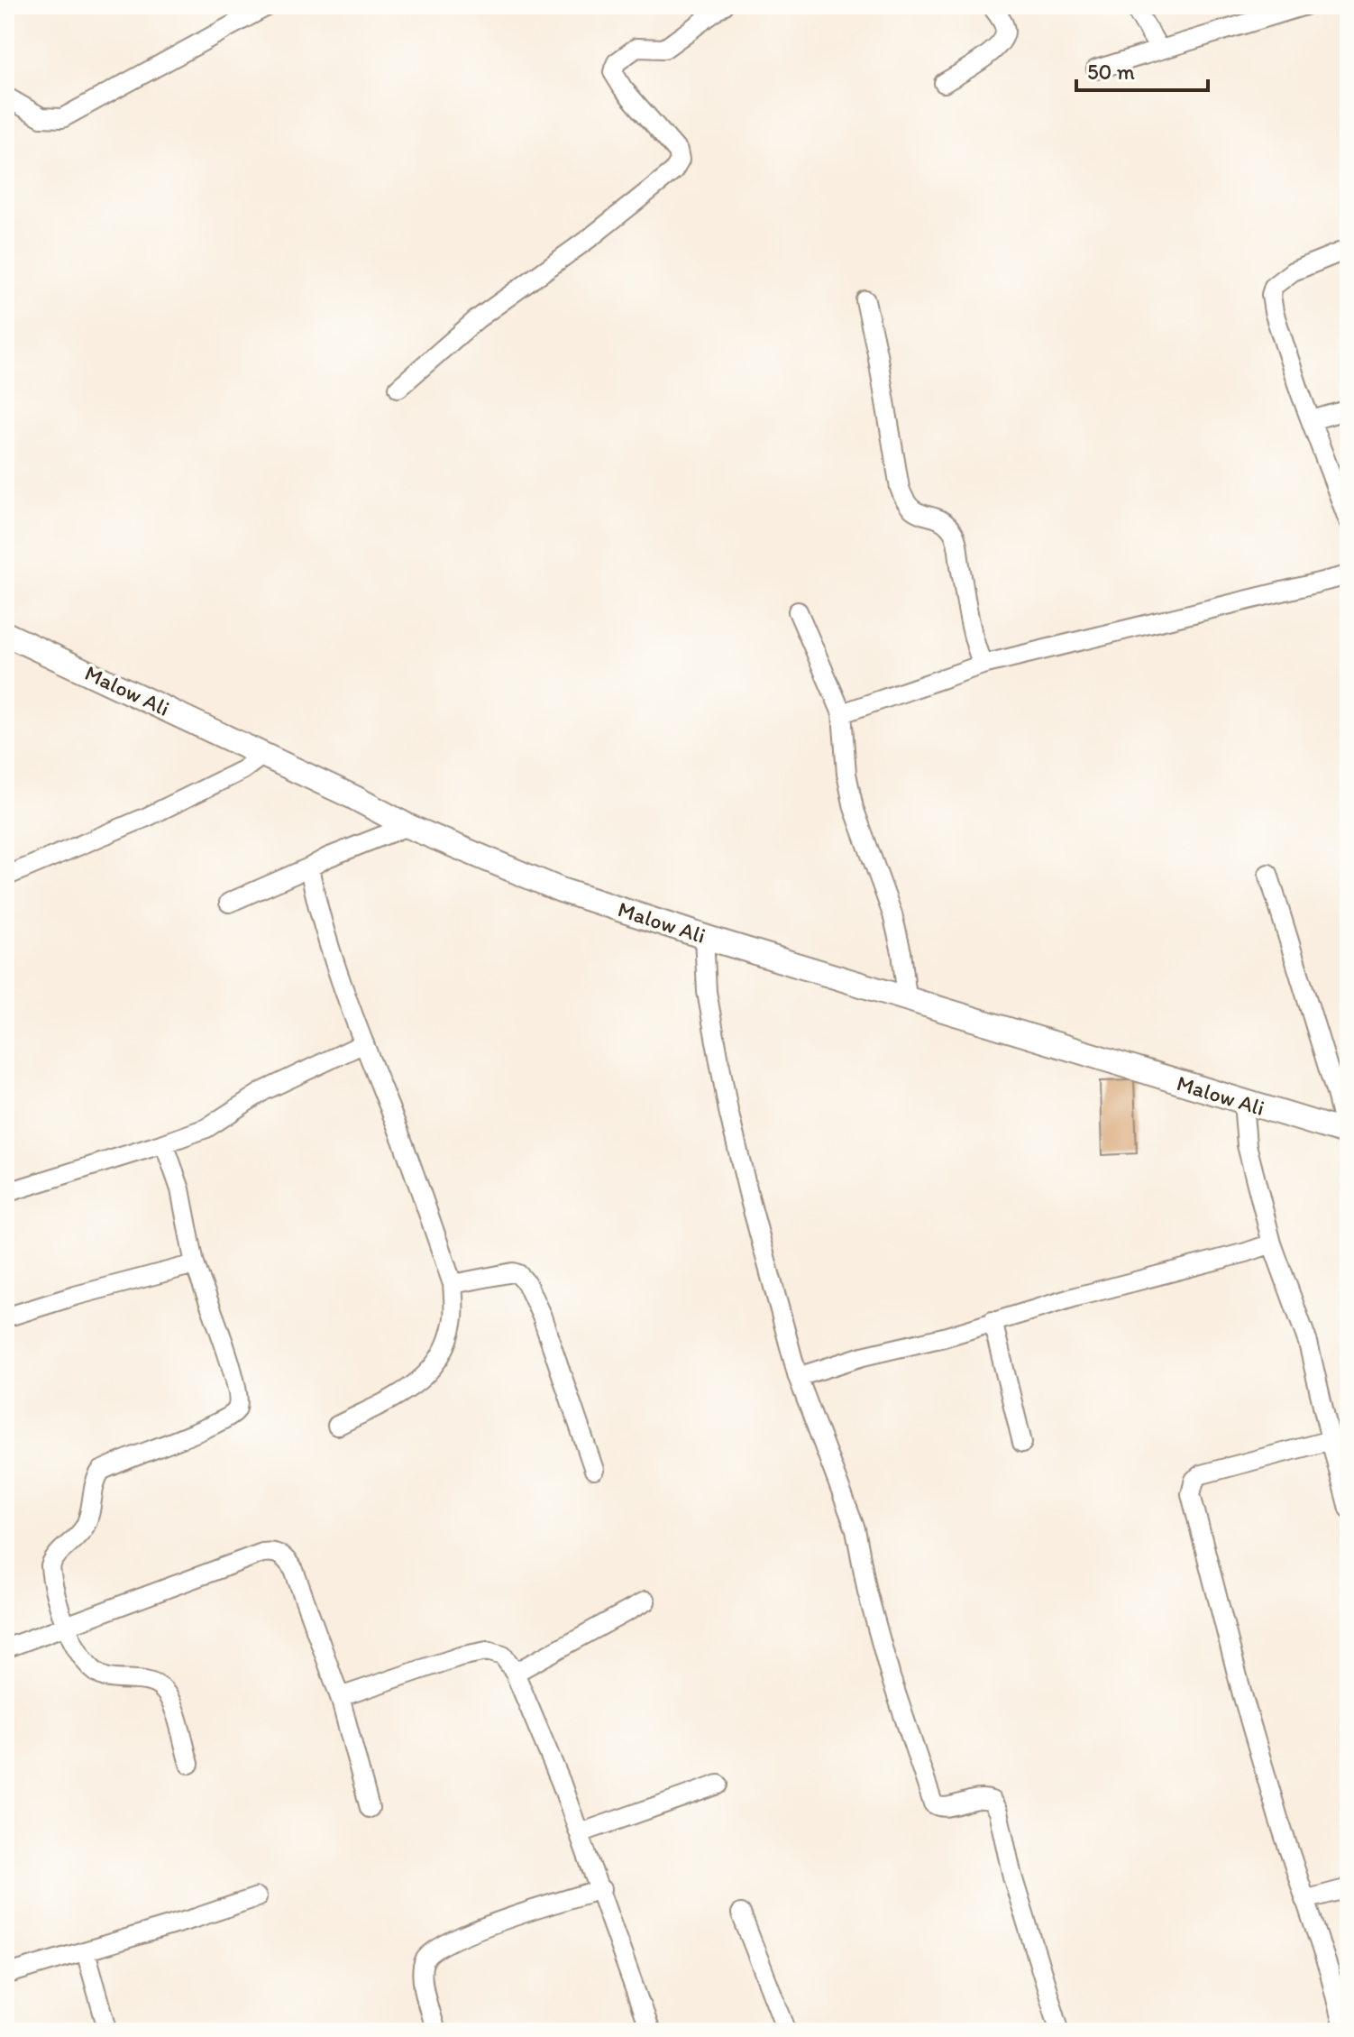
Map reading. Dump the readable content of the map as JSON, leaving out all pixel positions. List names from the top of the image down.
{
  "streets": {
    "street": ["Malow Ali"]
  },
  "scale_bar": "50 m"
}
